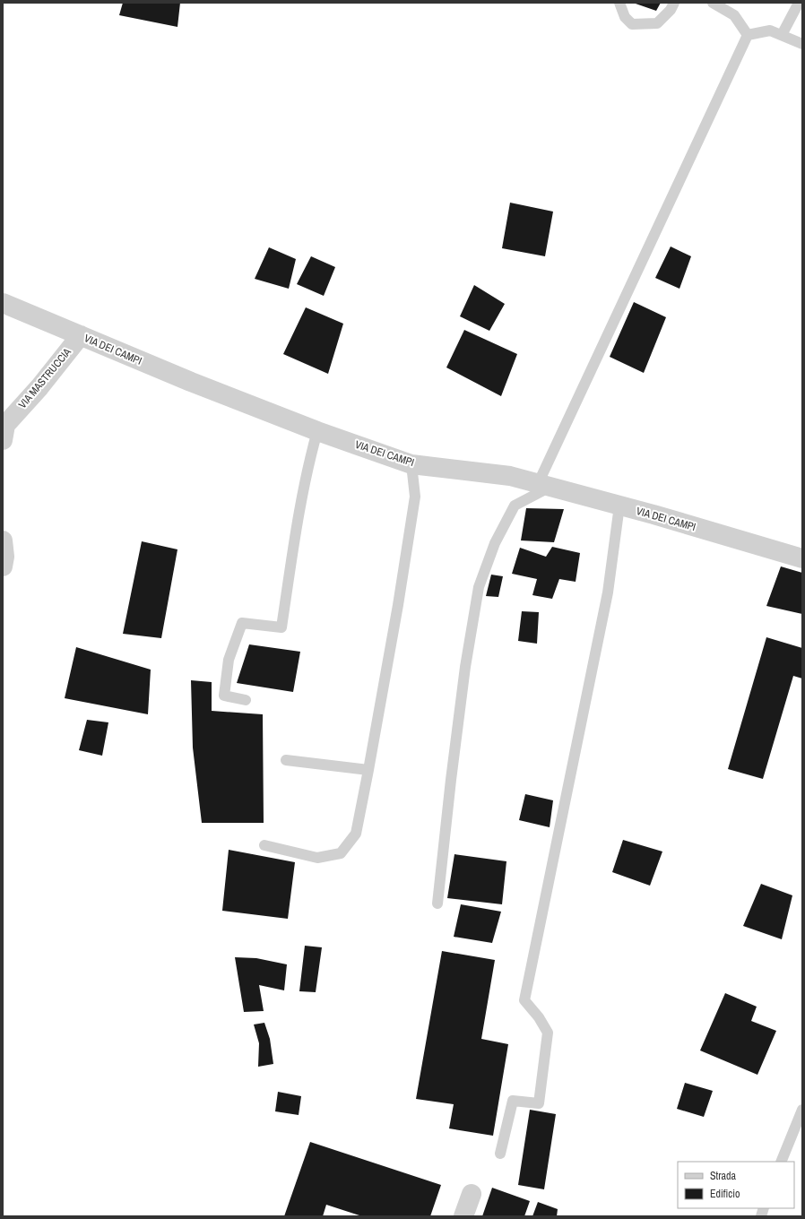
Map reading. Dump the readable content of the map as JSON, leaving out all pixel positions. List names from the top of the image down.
{
  "streets": {
    "street": ["VIA DEI CAMPI", "VIA MASTRUCCIA"]
  },
  "crossings": [
    ["VIA DEI CAMPI", "VIA MASTRUCCIA"]
  ],
  "legend": ["Strada", "Edificio"]
}
